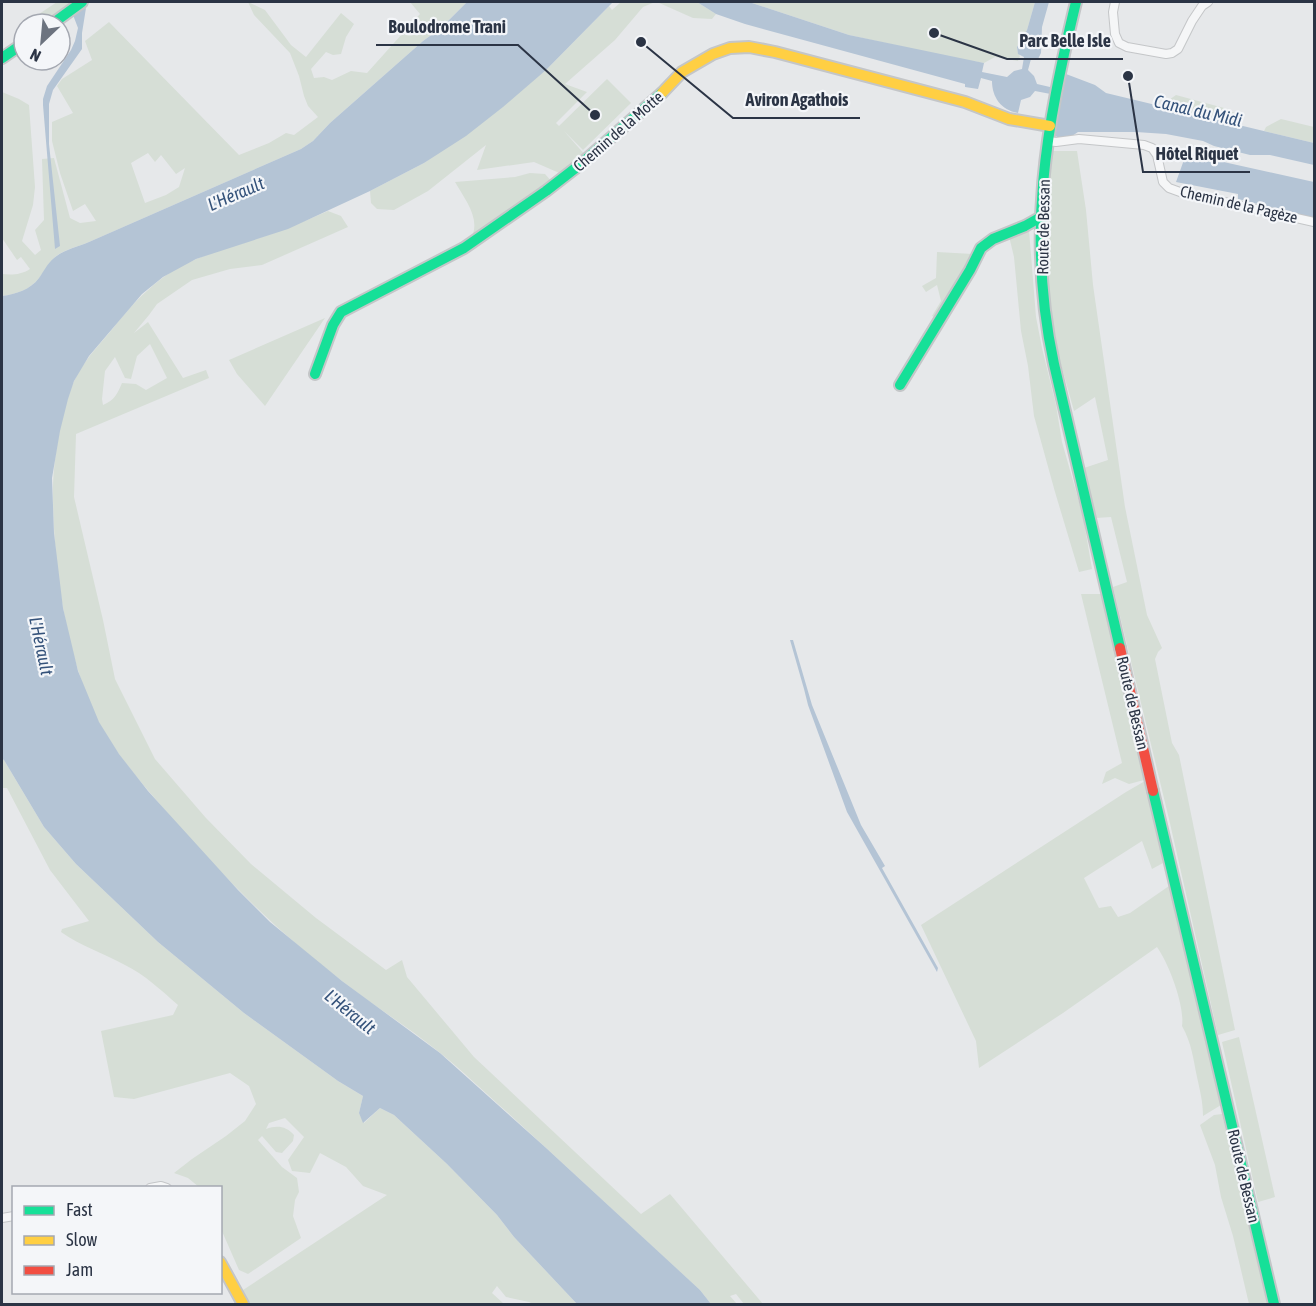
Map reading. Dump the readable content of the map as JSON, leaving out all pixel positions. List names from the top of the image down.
{
  "streets": {
    "main road": ["Chemin de la Motte", "Route de Bessan"],
    "street": ["Chemin de la Pagèze"]
  },
  "crossings": [
    ["Chemin de la Motte", "Route de Bessan"],
    ["Chemin de la Pagèze", "Route de Bessan"]
  ],
  "water": ["Canal du Midi", "L'Hérault"],
  "places": [
    "Parc Belle Isle",
    "Aviron Agathois",
    "Hôtel Riquet",
    "Boulodrome Trani"
  ],
  "legend": ["Fast", "Slow", "Jam"],
  "north": "bottom left"
}
